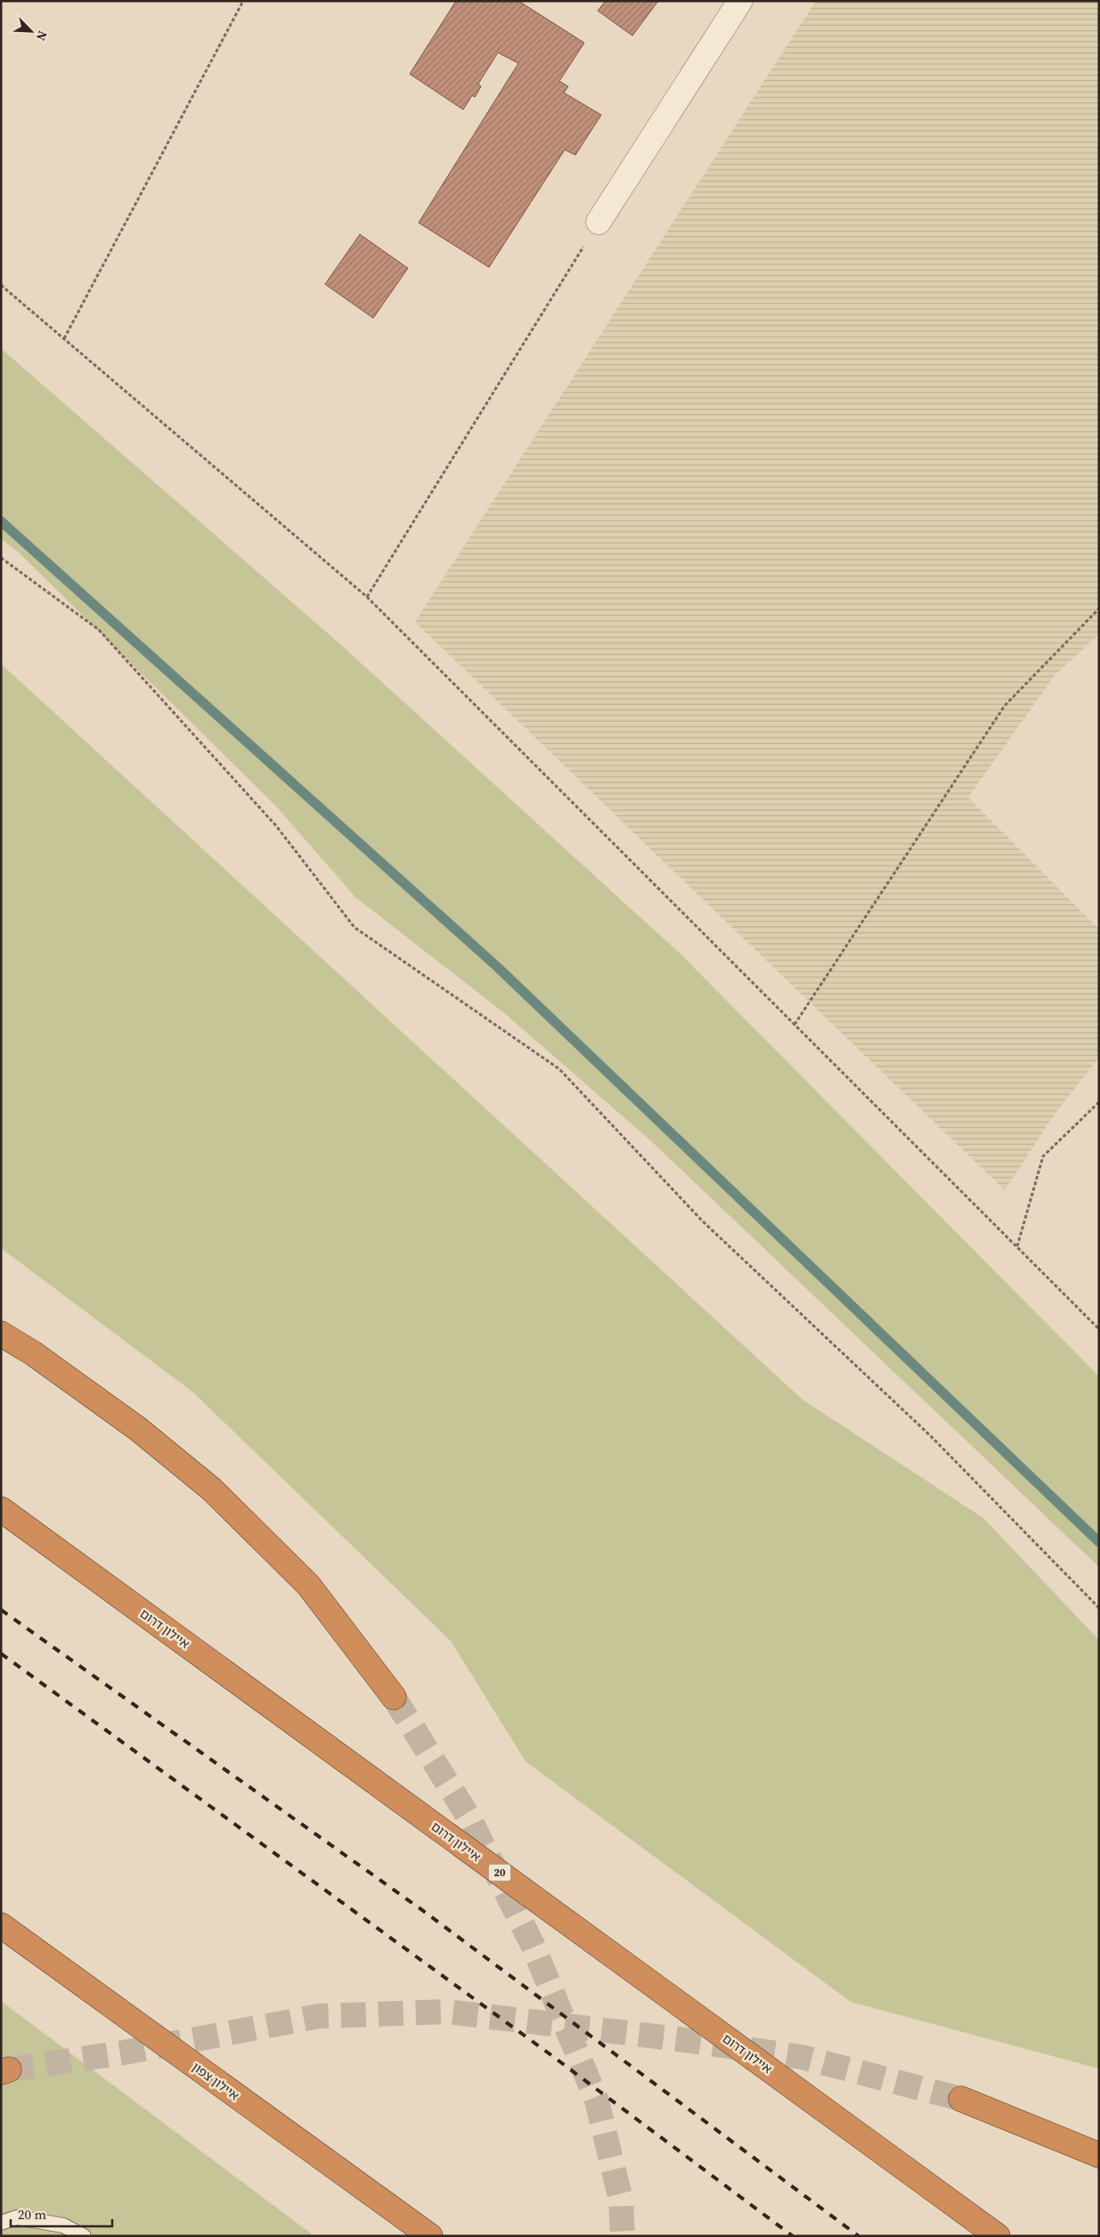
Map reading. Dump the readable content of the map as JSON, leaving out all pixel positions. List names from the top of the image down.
{
  "streets": {
    "highway": ["איילון דרום", "20", "איילון צפון"]
  },
  "scale_bar": "20 m",
  "north": "bottom right"
}
